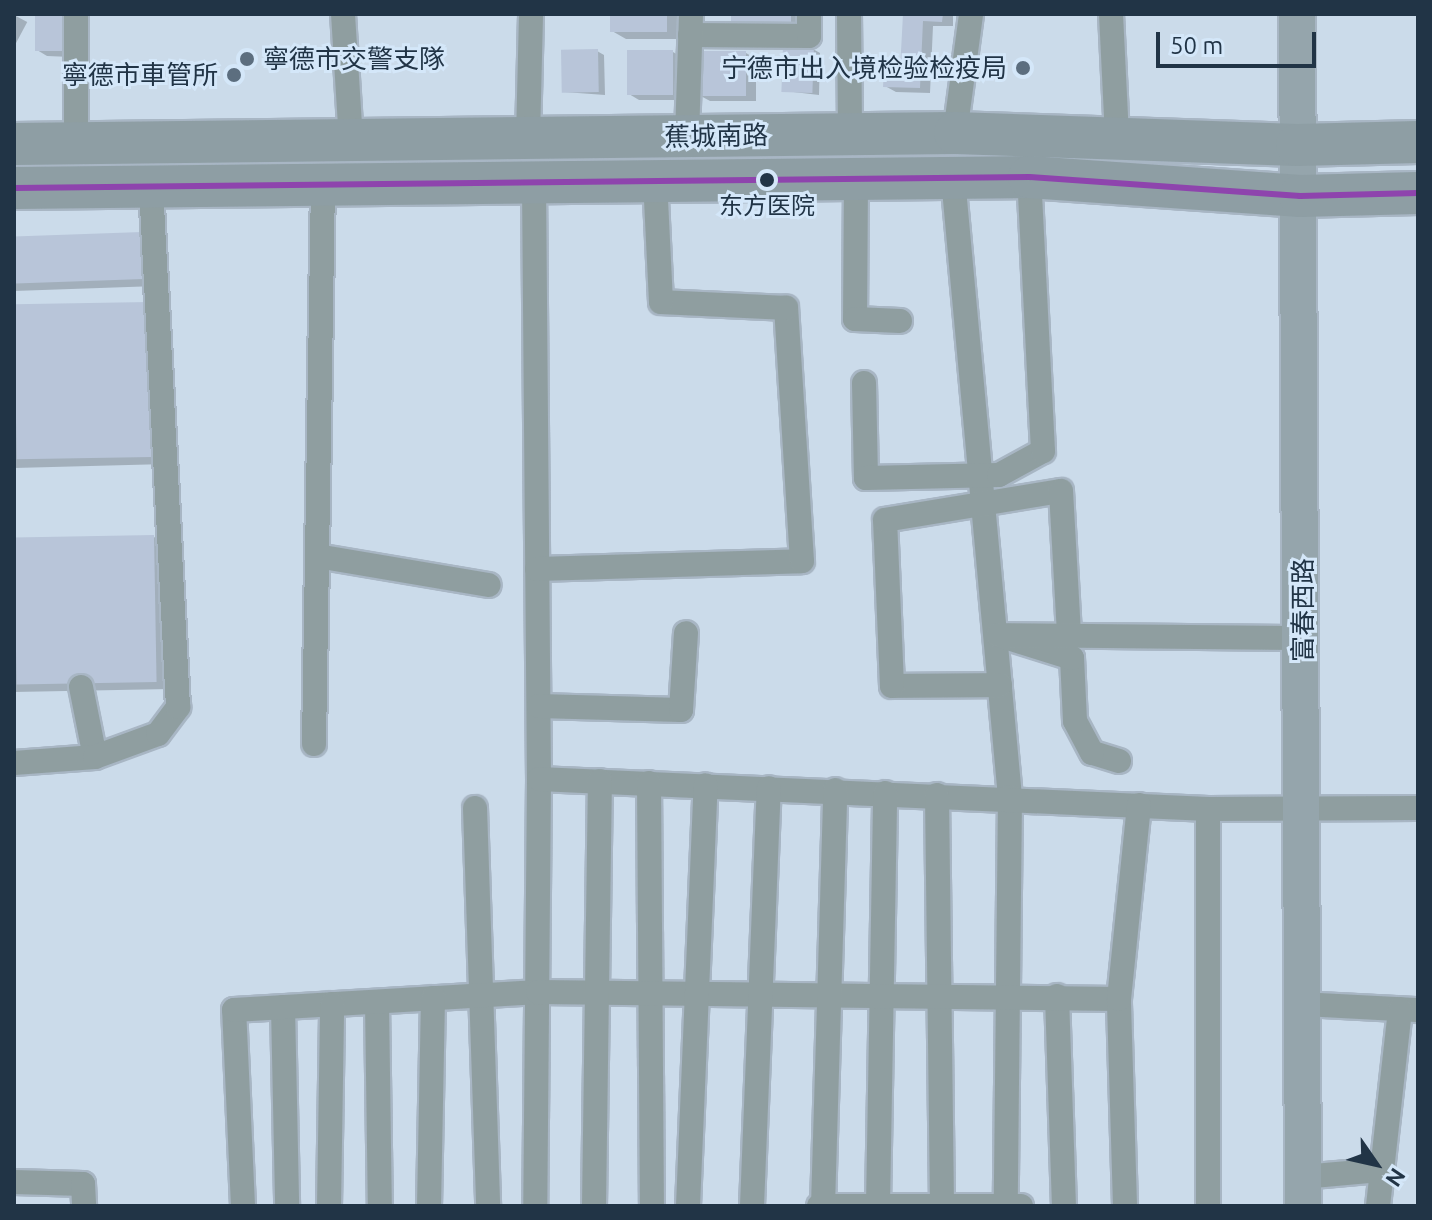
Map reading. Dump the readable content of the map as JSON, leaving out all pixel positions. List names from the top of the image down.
{
  "streets": {
    "highway": ["蕉城南路"],
    "main road": ["富春西路"]
  },
  "crossings": [
    ["蕉城南路", "富春西路"]
  ],
  "places": [
    "寧德市交警支隊",
    "宁德市出入境检验检疫局",
    "寧德市車管所",
    "东方医院"
  ],
  "scale_bar": "50 m",
  "north": "bottom right"
}
